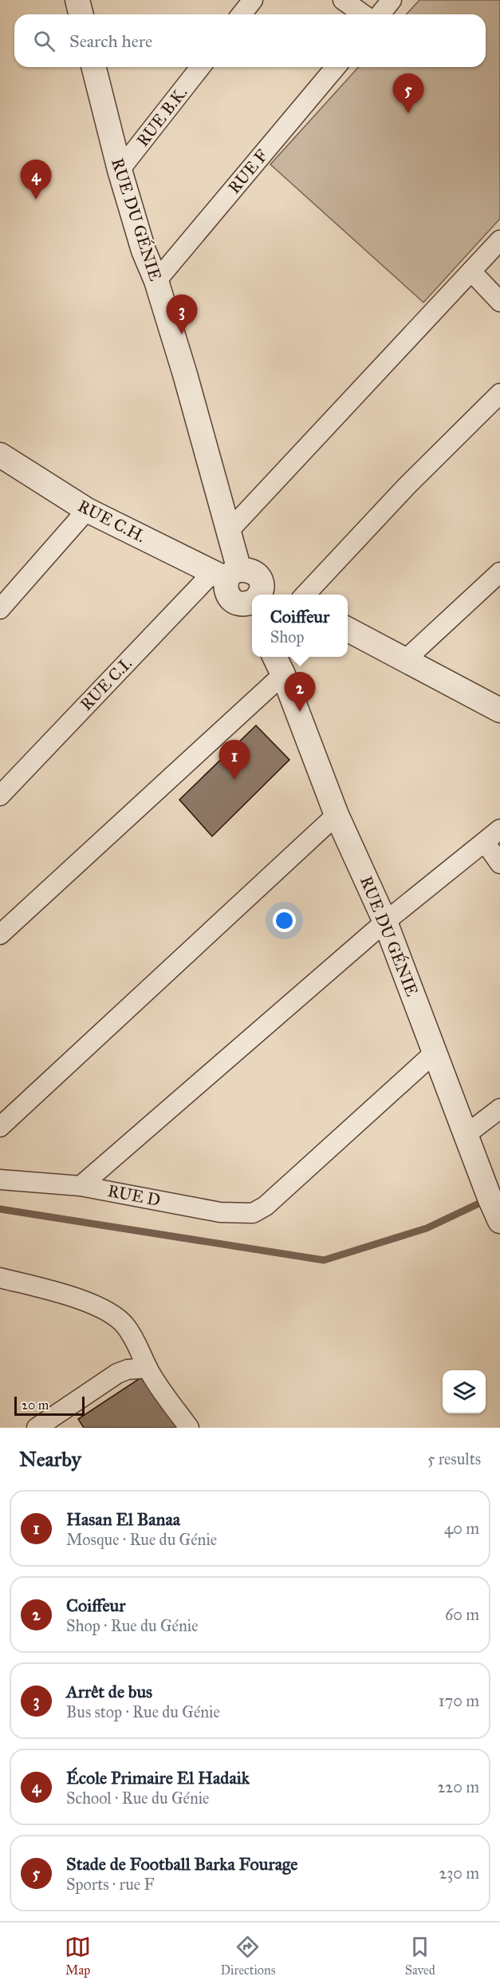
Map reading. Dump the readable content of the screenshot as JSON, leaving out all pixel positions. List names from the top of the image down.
{
  "streets": {
    "street": [
      "RUE B.K.",
      "RUE F",
      "RUE DU GÉNIE",
      "RUE C.H.",
      "RUE C.I.",
      "RUE D"
    ]
  },
  "crossings": [
    ["RUE B.K.", "RUE DU GÉNIE"],
    ["RUE F", "RUE DU GÉNIE"],
    ["RUE DU GÉNIE", "RUE C.H."],
    ["RUE DU GÉNIE", "RUE C.I."],
    ["RUE DU GÉNIE", "RUE D"],
    ["RUE C.H.", "RUE C.I."]
  ],
  "scale_bar": "20 m",
  "page": {
    "search": "Search here",
    "pins": [
      "5",
      "4",
      "3",
      "2",
      "1"
    ],
    "popup": ["Coiffeur", "Shop"],
    "scale": "20 m",
    "heading": ["Nearby", "5 results"],
    "list": [
      {
        "mark": "1",
        "name": "Hasan El Banaa",
        "note": "Mosque · Rue du Génie",
        "value": "40 m"
      },
      {
        "mark": "2",
        "name": "Coiffeur",
        "note": "Shop · Rue du Génie",
        "value": "60 m"
      },
      {
        "mark": "3",
        "name": "Arrêt de bus",
        "note": "Bus stop · Rue du Génie",
        "value": "170 m"
      },
      {
        "mark": "4",
        "name": "École Primaire El Hadaik",
        "note": "School · Rue du Génie",
        "value": "220 m"
      },
      {
        "mark": "5",
        "name": "Stade de Football Barka Fourage",
        "note": "Sports · rue F",
        "value": "230 m"
      }
    ],
    "nav": ["Map", "Directions", "Saved"]
  }
}
